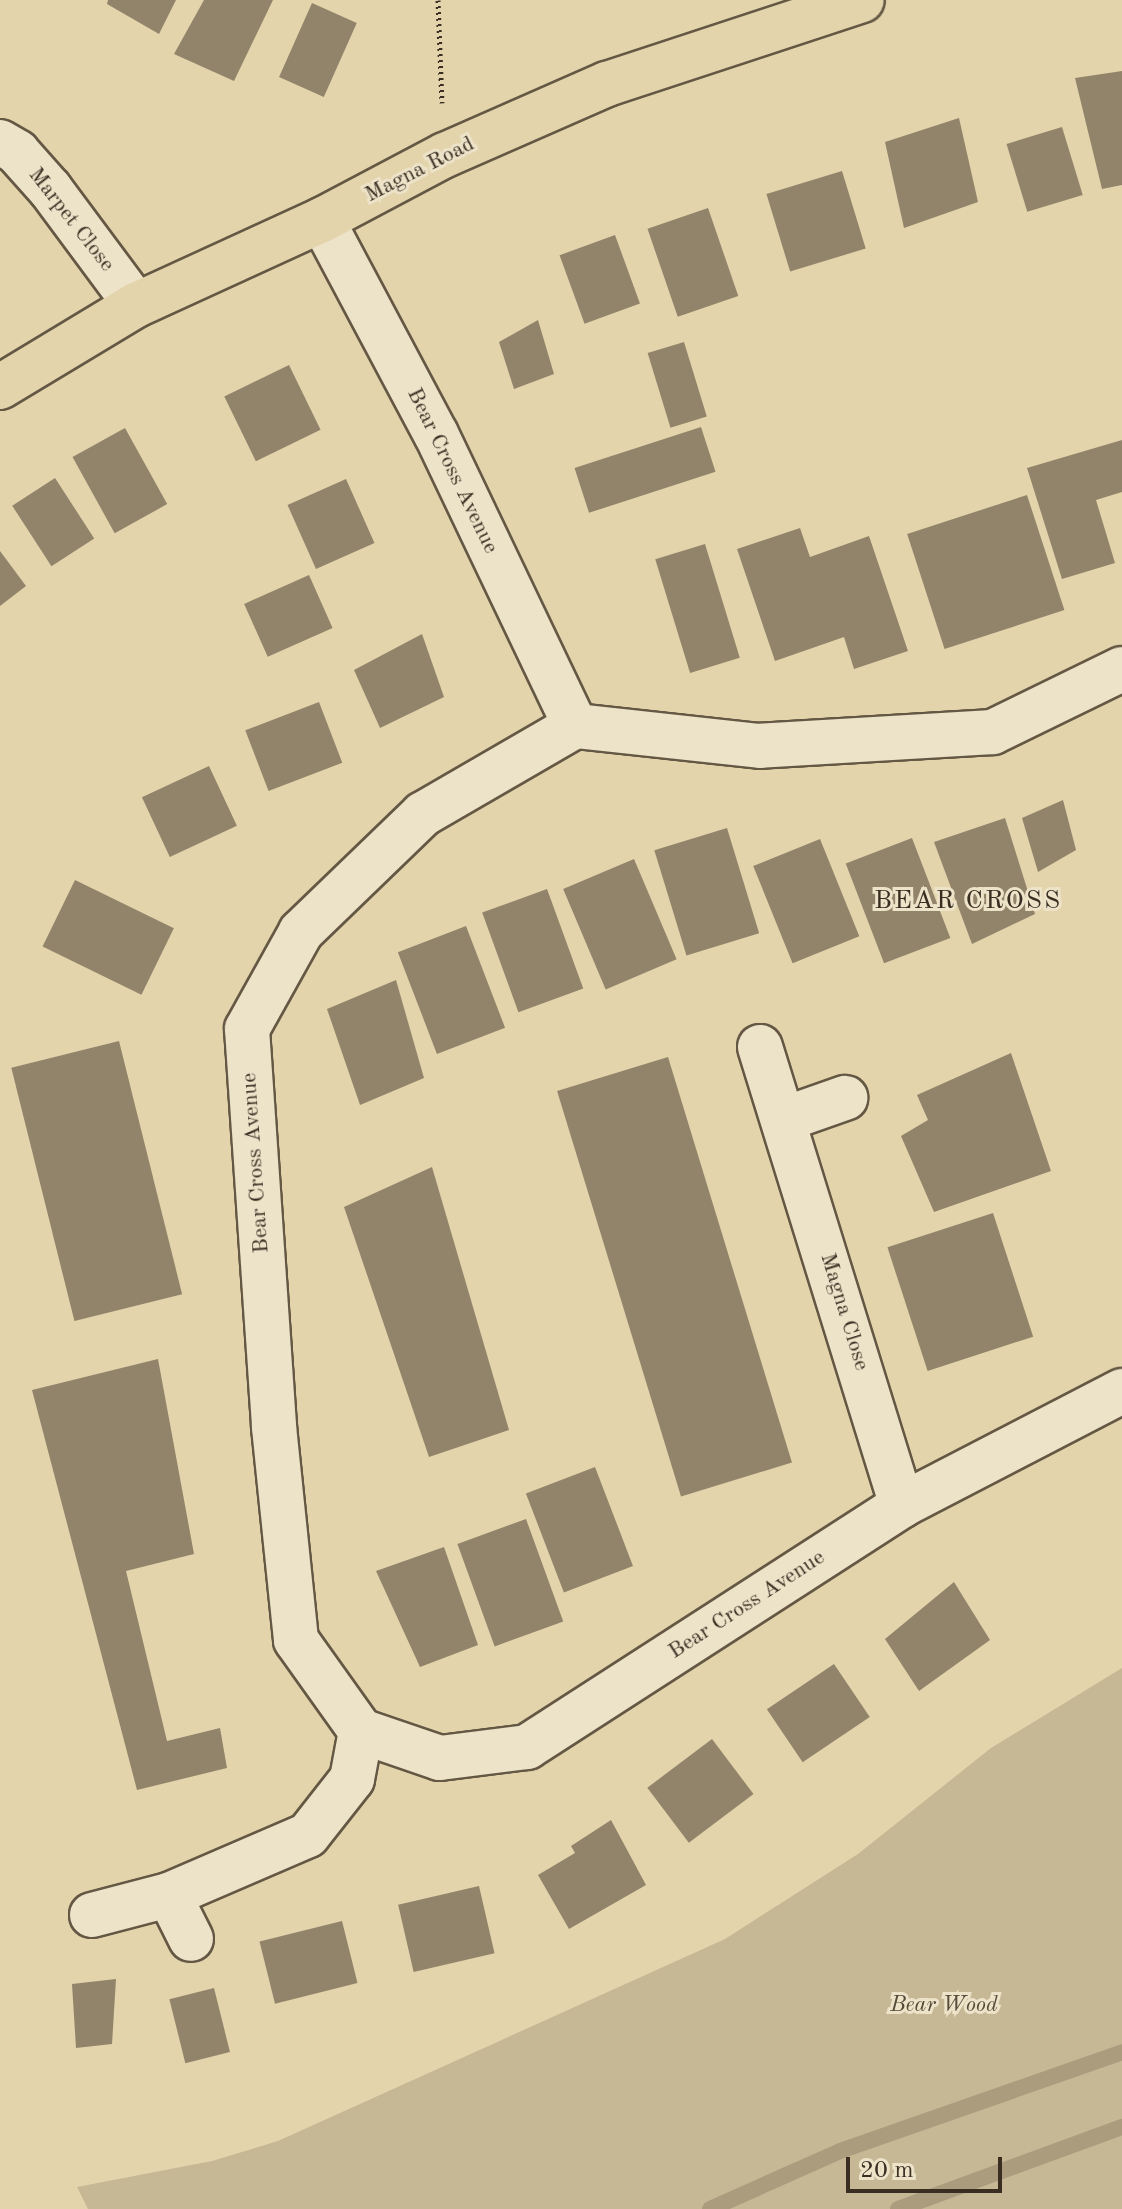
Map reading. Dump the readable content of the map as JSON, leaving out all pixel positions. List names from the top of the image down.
{
  "streets": {
    "main road": ["Magna Road"],
    "street": ["Marpet Close", "Bear Cross Avenue", "Magna Close"]
  },
  "crossings": [
    ["Magna Road", "Marpet Close"],
    ["Magna Road", "Bear Cross Avenue"],
    ["Bear Cross Avenue", "Magna Close"]
  ],
  "districts": ["BEAR CROSS"],
  "parks": ["Bear Wood"],
  "scale_bar": "20 m"
}
